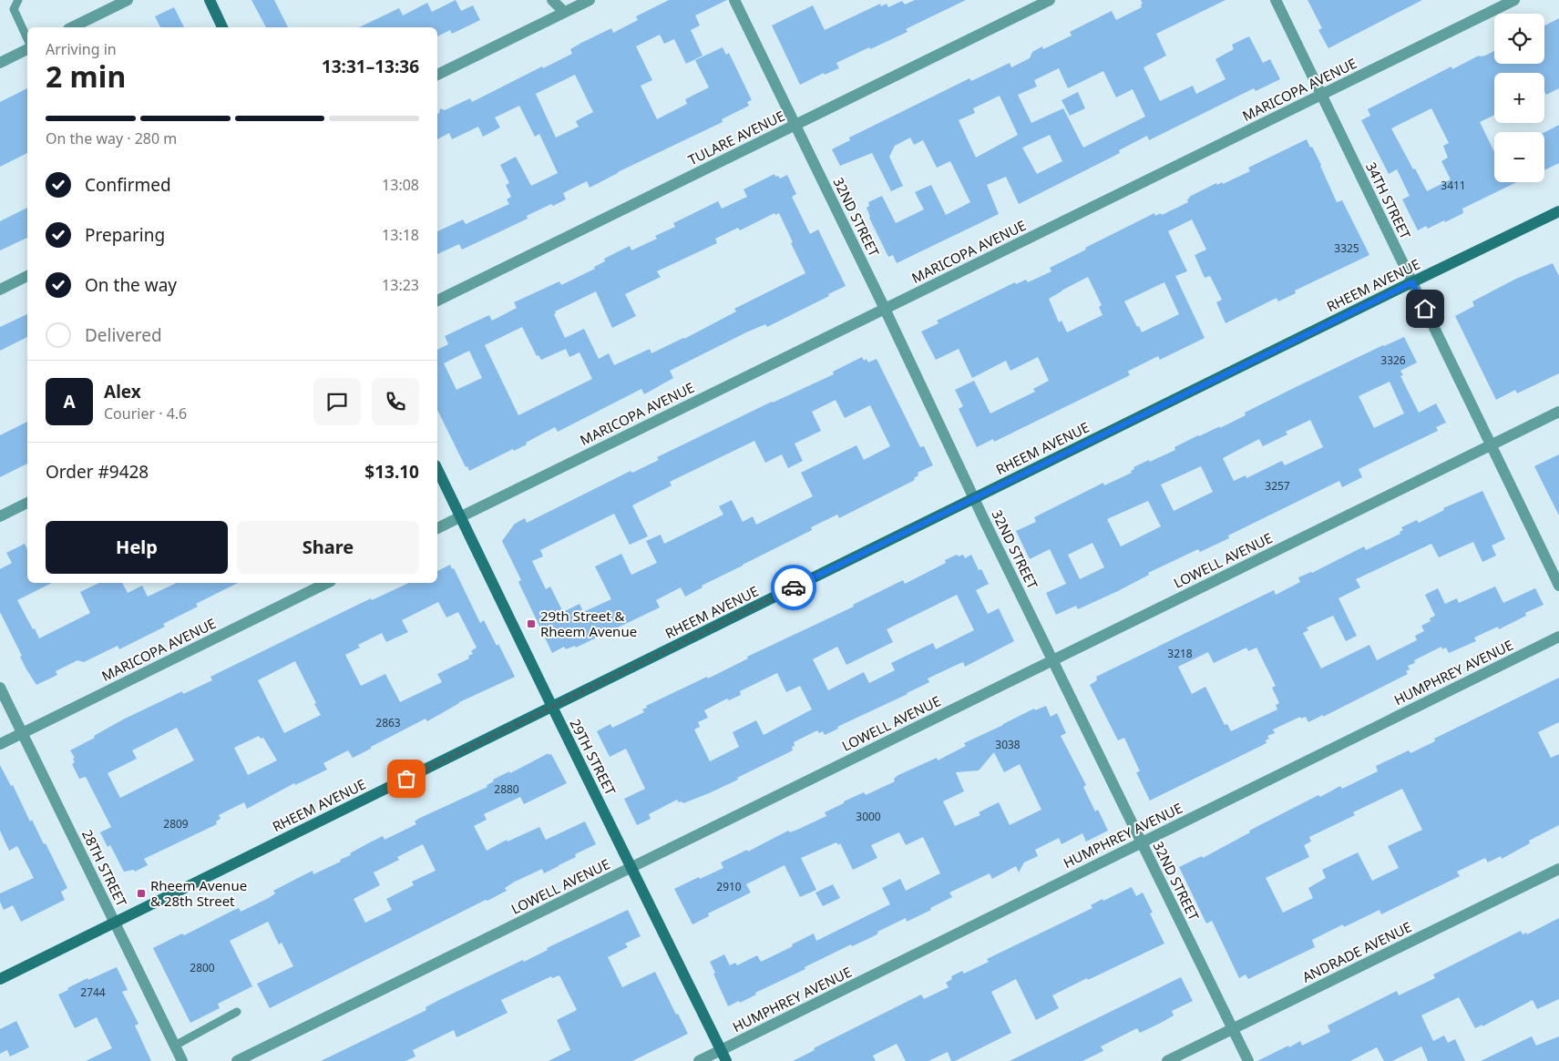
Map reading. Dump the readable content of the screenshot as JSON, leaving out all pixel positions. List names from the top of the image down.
{
  "streets": {
    "street": [
      "MARICOPA AVENUE",
      "TULARE AVENUE",
      "34TH STREET",
      "32ND STREET",
      "RHEEM AVENUE",
      "LOWELL AVENUE",
      "HUMPHREY AVENUE",
      "29TH STREET",
      "28TH STREET",
      "ANDRADE AVENUE"
    ]
  },
  "crossings": [
    ["MARICOPA AVENUE", "34TH STREET"],
    ["MARICOPA AVENUE", "32ND STREET"],
    ["MARICOPA AVENUE", "29TH STREET"],
    ["MARICOPA AVENUE", "28TH STREET"],
    ["TULARE AVENUE", "32ND STREET"],
    ["34TH STREET", "RHEEM AVENUE"],
    ["34TH STREET", "LOWELL AVENUE"],
    ["32ND STREET", "RHEEM AVENUE"],
    ["32ND STREET", "LOWELL AVENUE"],
    ["32ND STREET", "HUMPHREY AVENUE"],
    ["32ND STREET", "ANDRADE AVENUE"],
    ["RHEEM AVENUE", "29TH STREET"],
    ["RHEEM AVENUE", "28TH STREET"],
    ["LOWELL AVENUE", "29TH STREET"],
    ["HUMPHREY AVENUE", "29TH STREET"]
  ],
  "places": {
    "transit": ["29th Street & Rheem Avenue", "Rheem Avenue & 28th Street"]
  },
  "house_numbers": [
    "3411",
    "3325",
    "3326",
    "3257",
    "3218",
    "2863",
    "3038",
    "2880",
    "3000",
    "2809",
    "2910",
    "2800",
    "2744"
  ],
  "page": {
    "map_buttons": ["+", "−"],
    "heading": ["2 min", "Arriving in", "13:31–13:36"],
    "panel": [
      "Alex",
      "Courier · 4.6",
      "Order #9428",
      "$13.10"
    ],
    "bar": "On the way · 280 m",
    "list": [
      ["Confirmed", "13:08"],
      ["Preparing", "13:18"],
      ["On the way", "13:23"],
      "Delivered"
    ],
    "round": "A",
    "buttons": ["Help", "Share"]
  }
}
